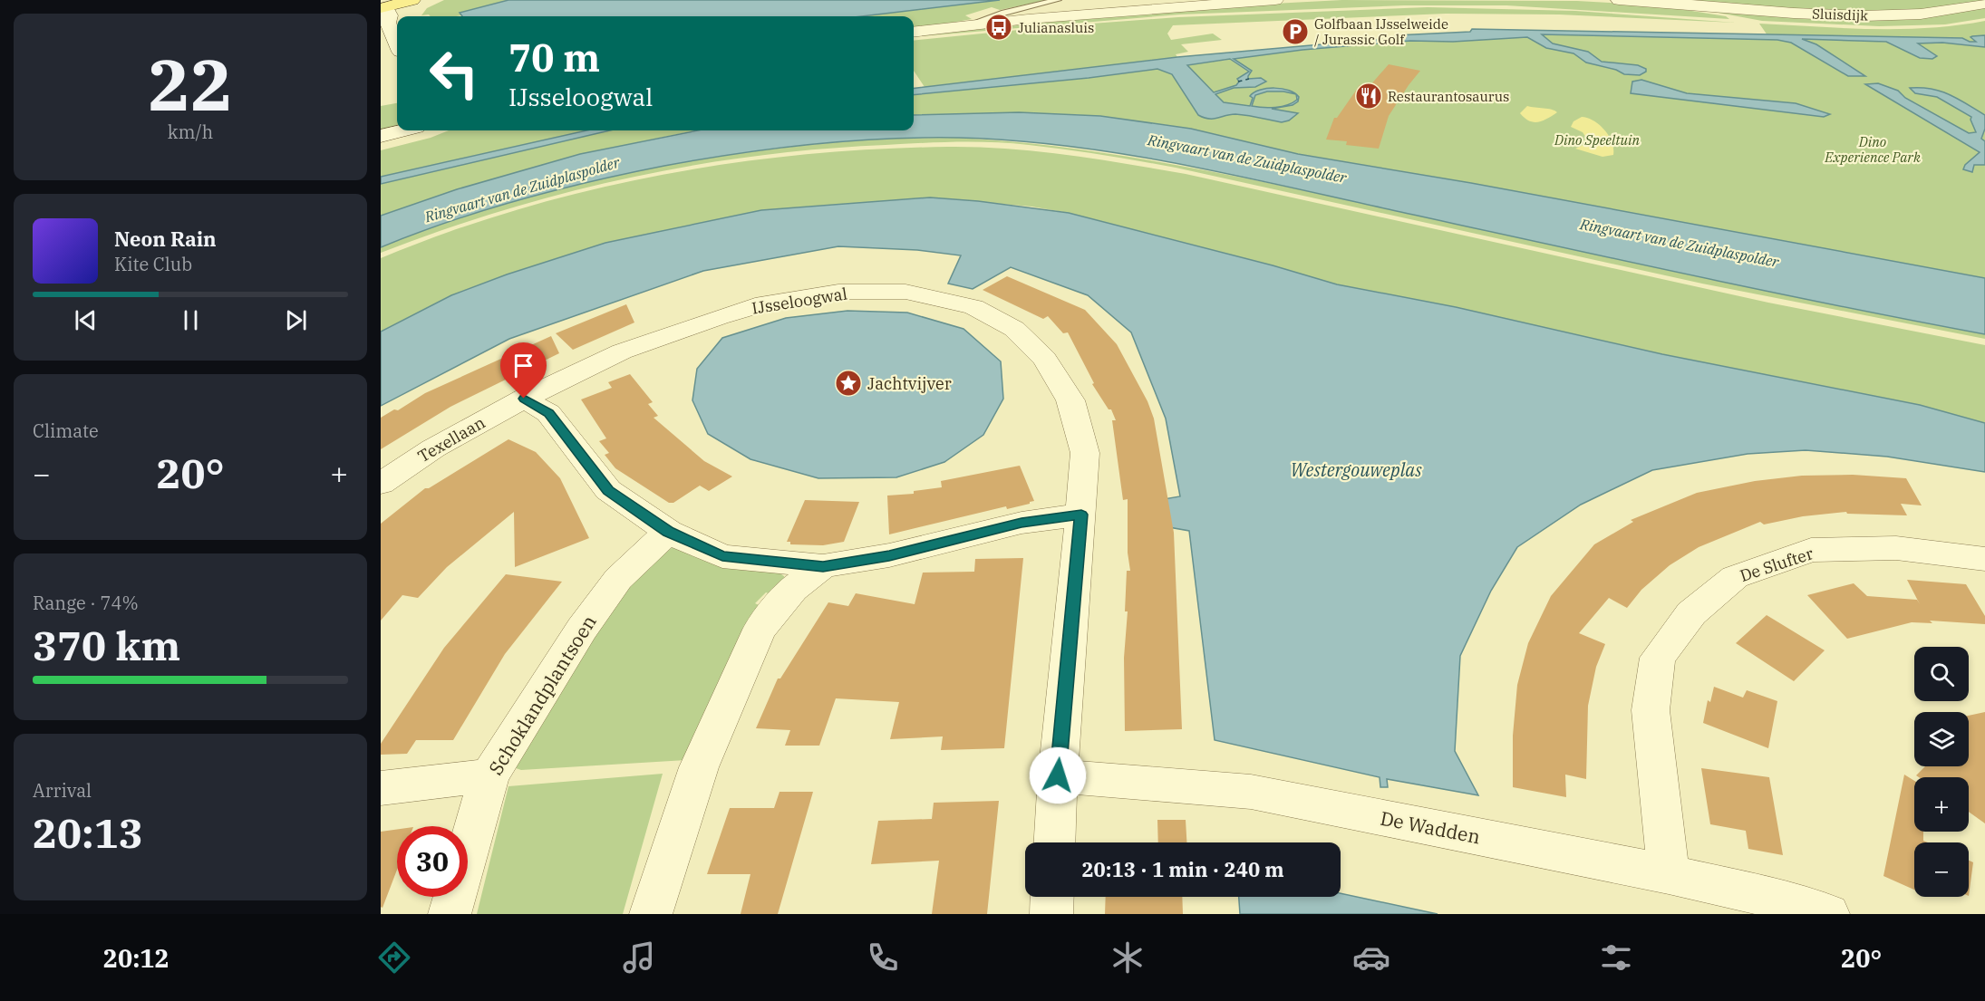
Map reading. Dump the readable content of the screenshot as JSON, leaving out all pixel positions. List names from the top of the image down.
{
  "streets": {
    "street": [
      "Sluisdijk",
      "IJsseloogwal",
      "Texellaan",
      "De Slufter",
      "Schoklandplantsoen",
      "De Wadden"
    ]
  },
  "crossings": [
    ["IJsseloogwal", "Texellaan"],
    ["IJsseloogwal", "De Wadden"],
    ["De Slufter", "De Wadden"]
  ],
  "water": ["Ringvaart van de Zuidplaspolder", "Westergouweplas"],
  "parks": ["Dino Speeltuin", "Dino Experience Park"],
  "places": {
    "bus stop": ["Julianasluis"],
    "parking": ["Golfbaan IJsselweide / Jurassic Golf"],
    "restaurant": ["Restaurantosaurus"],
    "place": ["Jachtvijver"]
  },
  "page": {
    "tile": [
      ["22", "km/h"],
      "Climate",
      ["Range · 74%", "370 km"],
      ["Arrival", "20:13"]
    ],
    "turn": ["70 m", "IJsseloogwal"],
    "song": ["Neon Rain", "Kite Club"],
    "heat": ["−", "20°", "+"],
    "map_buttons": ["+", "−"],
    "limit": "30",
    "trip": "20:13 · 1 min · 240 m",
    "tabs": ["20:12", "20°"]
  }
}
